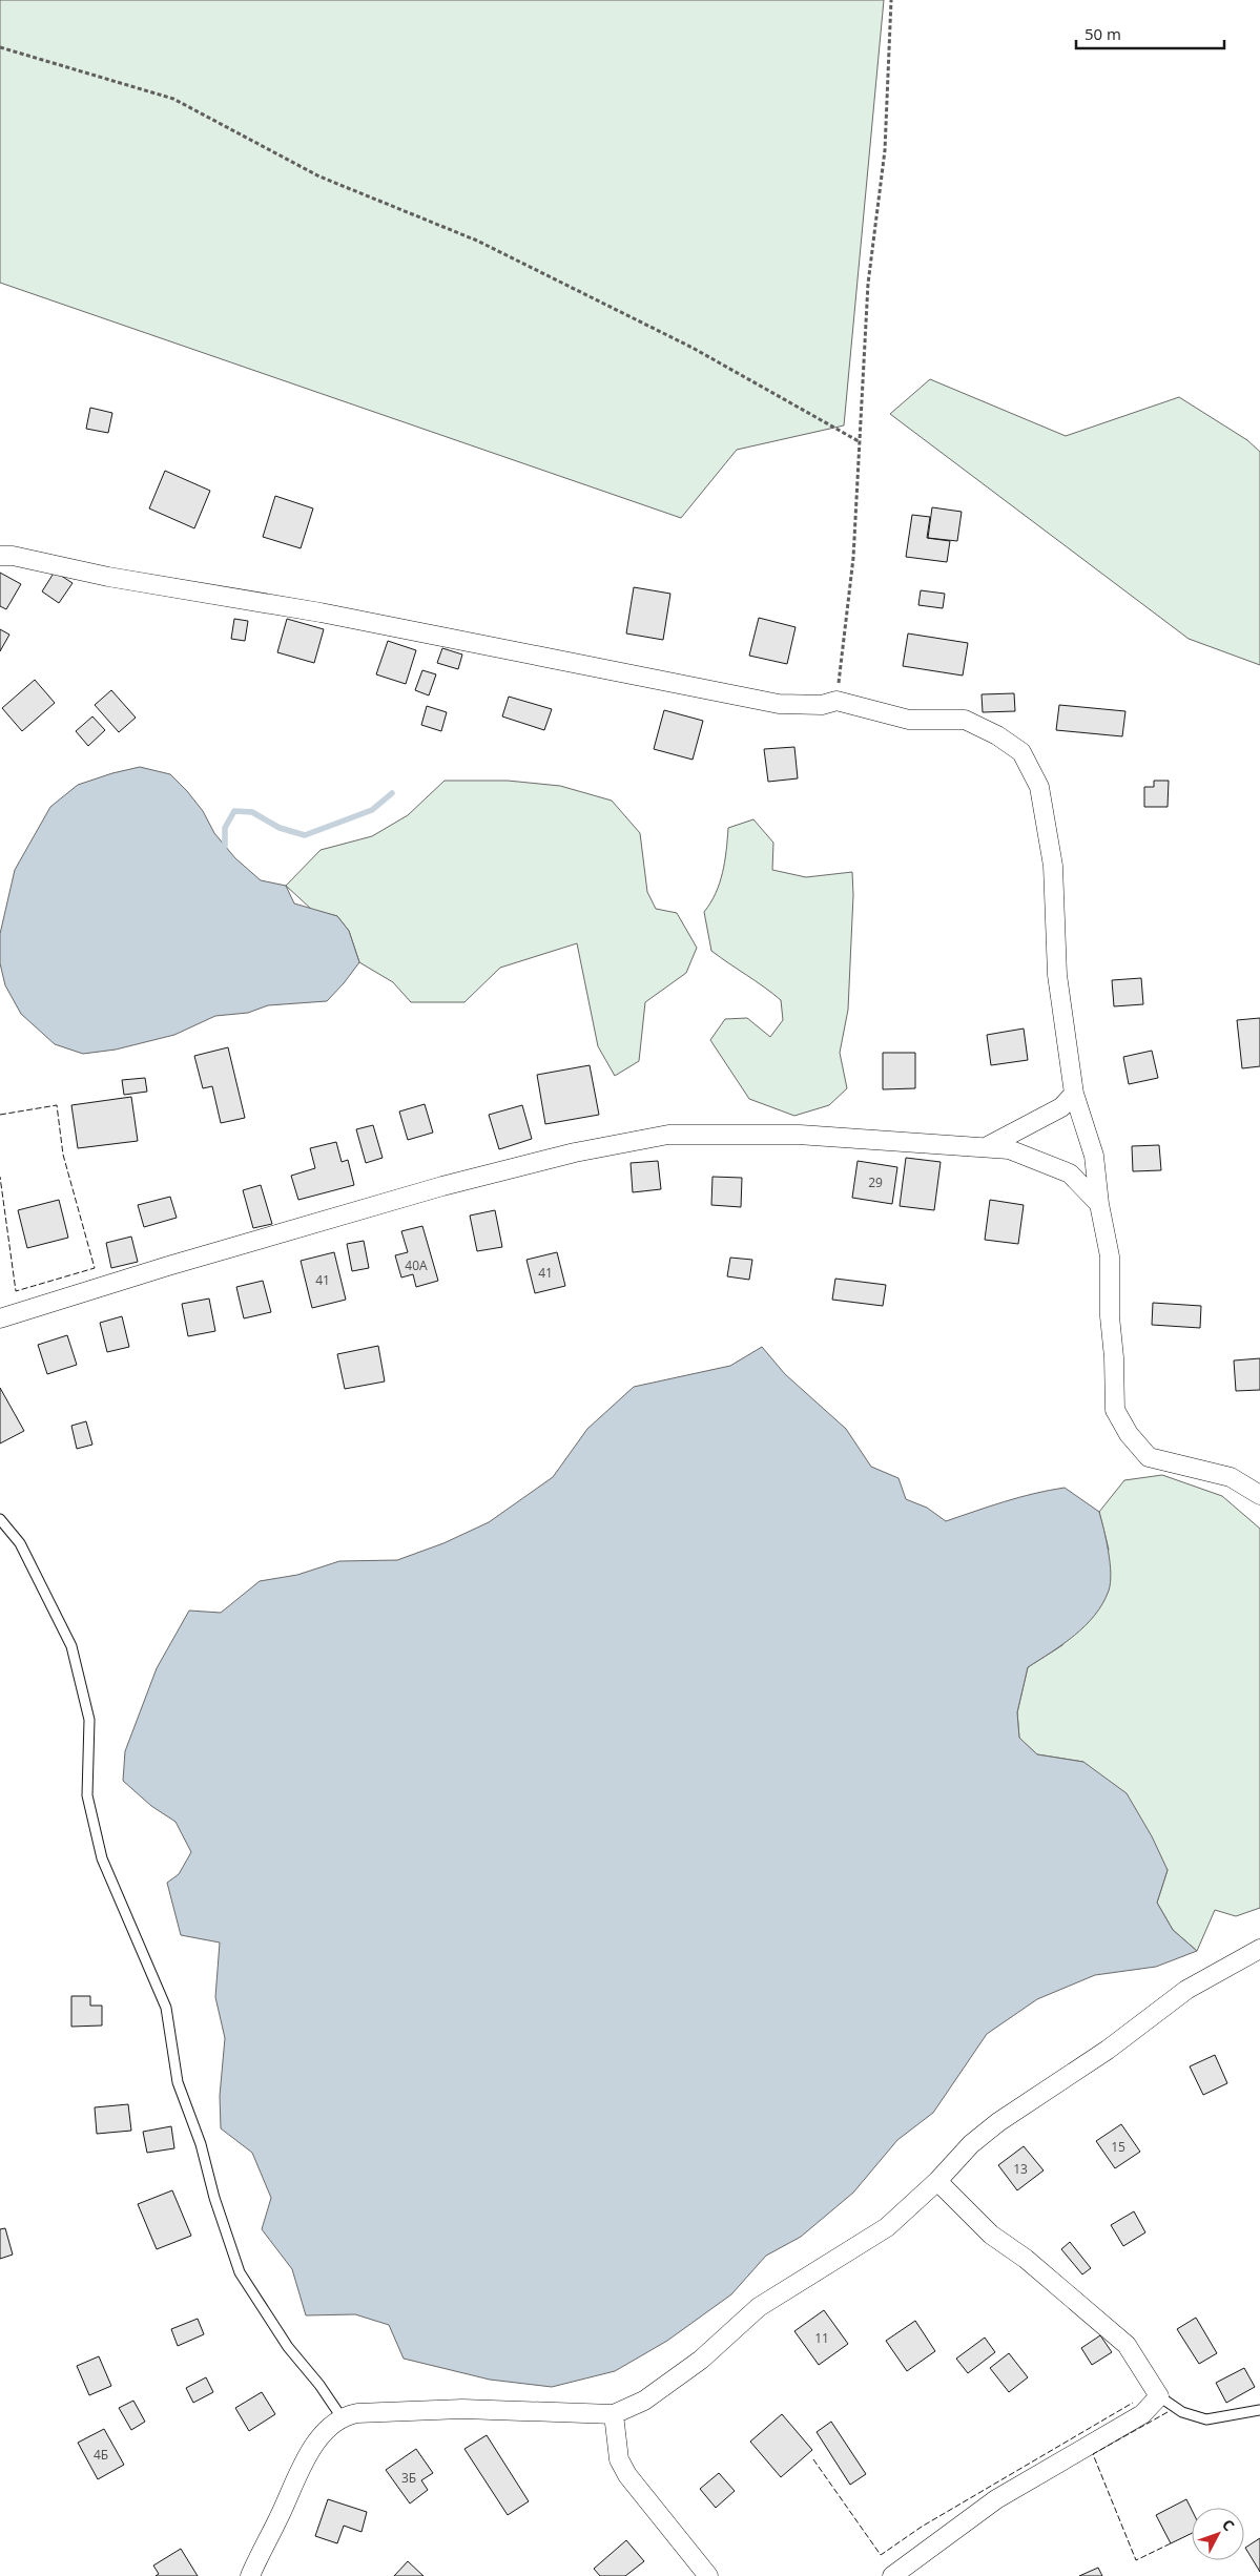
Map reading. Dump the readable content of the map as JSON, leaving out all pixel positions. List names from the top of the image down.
{
  "house_numbers": [
    "29",
    "40А",
    "41",
    "41",
    "15",
    "13",
    "11",
    "4Б",
    "3Б"
  ],
  "scale_bar": "50 m",
  "north": "top right"
}
